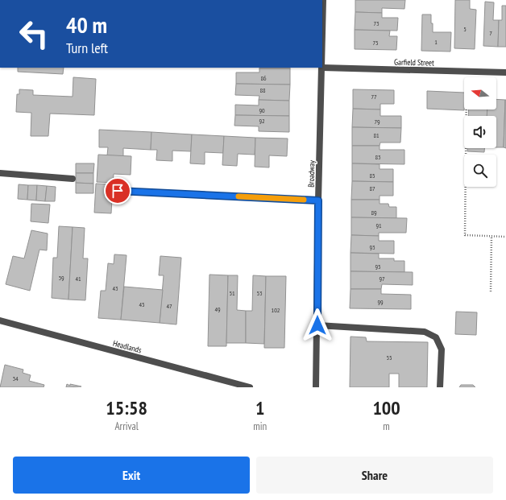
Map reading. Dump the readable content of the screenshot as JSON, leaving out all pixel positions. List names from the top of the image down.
{
  "streets": {
    "street": ["Garfield Street", "Broadway", "Headlands"]
  },
  "crossings": [
    ["Garfield Street", "Broadway"]
  ],
  "house_numbers": [
    "73",
    "5",
    "7",
    "1",
    "75",
    "86",
    "88",
    "77",
    "90",
    "92",
    "79",
    "81",
    "83",
    "85",
    "87",
    "89",
    "91",
    "93",
    "95",
    "39",
    "41",
    "97",
    "43",
    "51",
    "53",
    "99",
    "45",
    "47",
    "49",
    "102",
    "55",
    "34"
  ],
  "north": "left",
  "page": {
    "turn": ["40 m", "Turn left"],
    "eta": [
      "15:58",
      "Arrival",
      "1",
      "min",
      "100",
      "m"
    ],
    "buttons": ["Exit", "Share"]
  }
}
